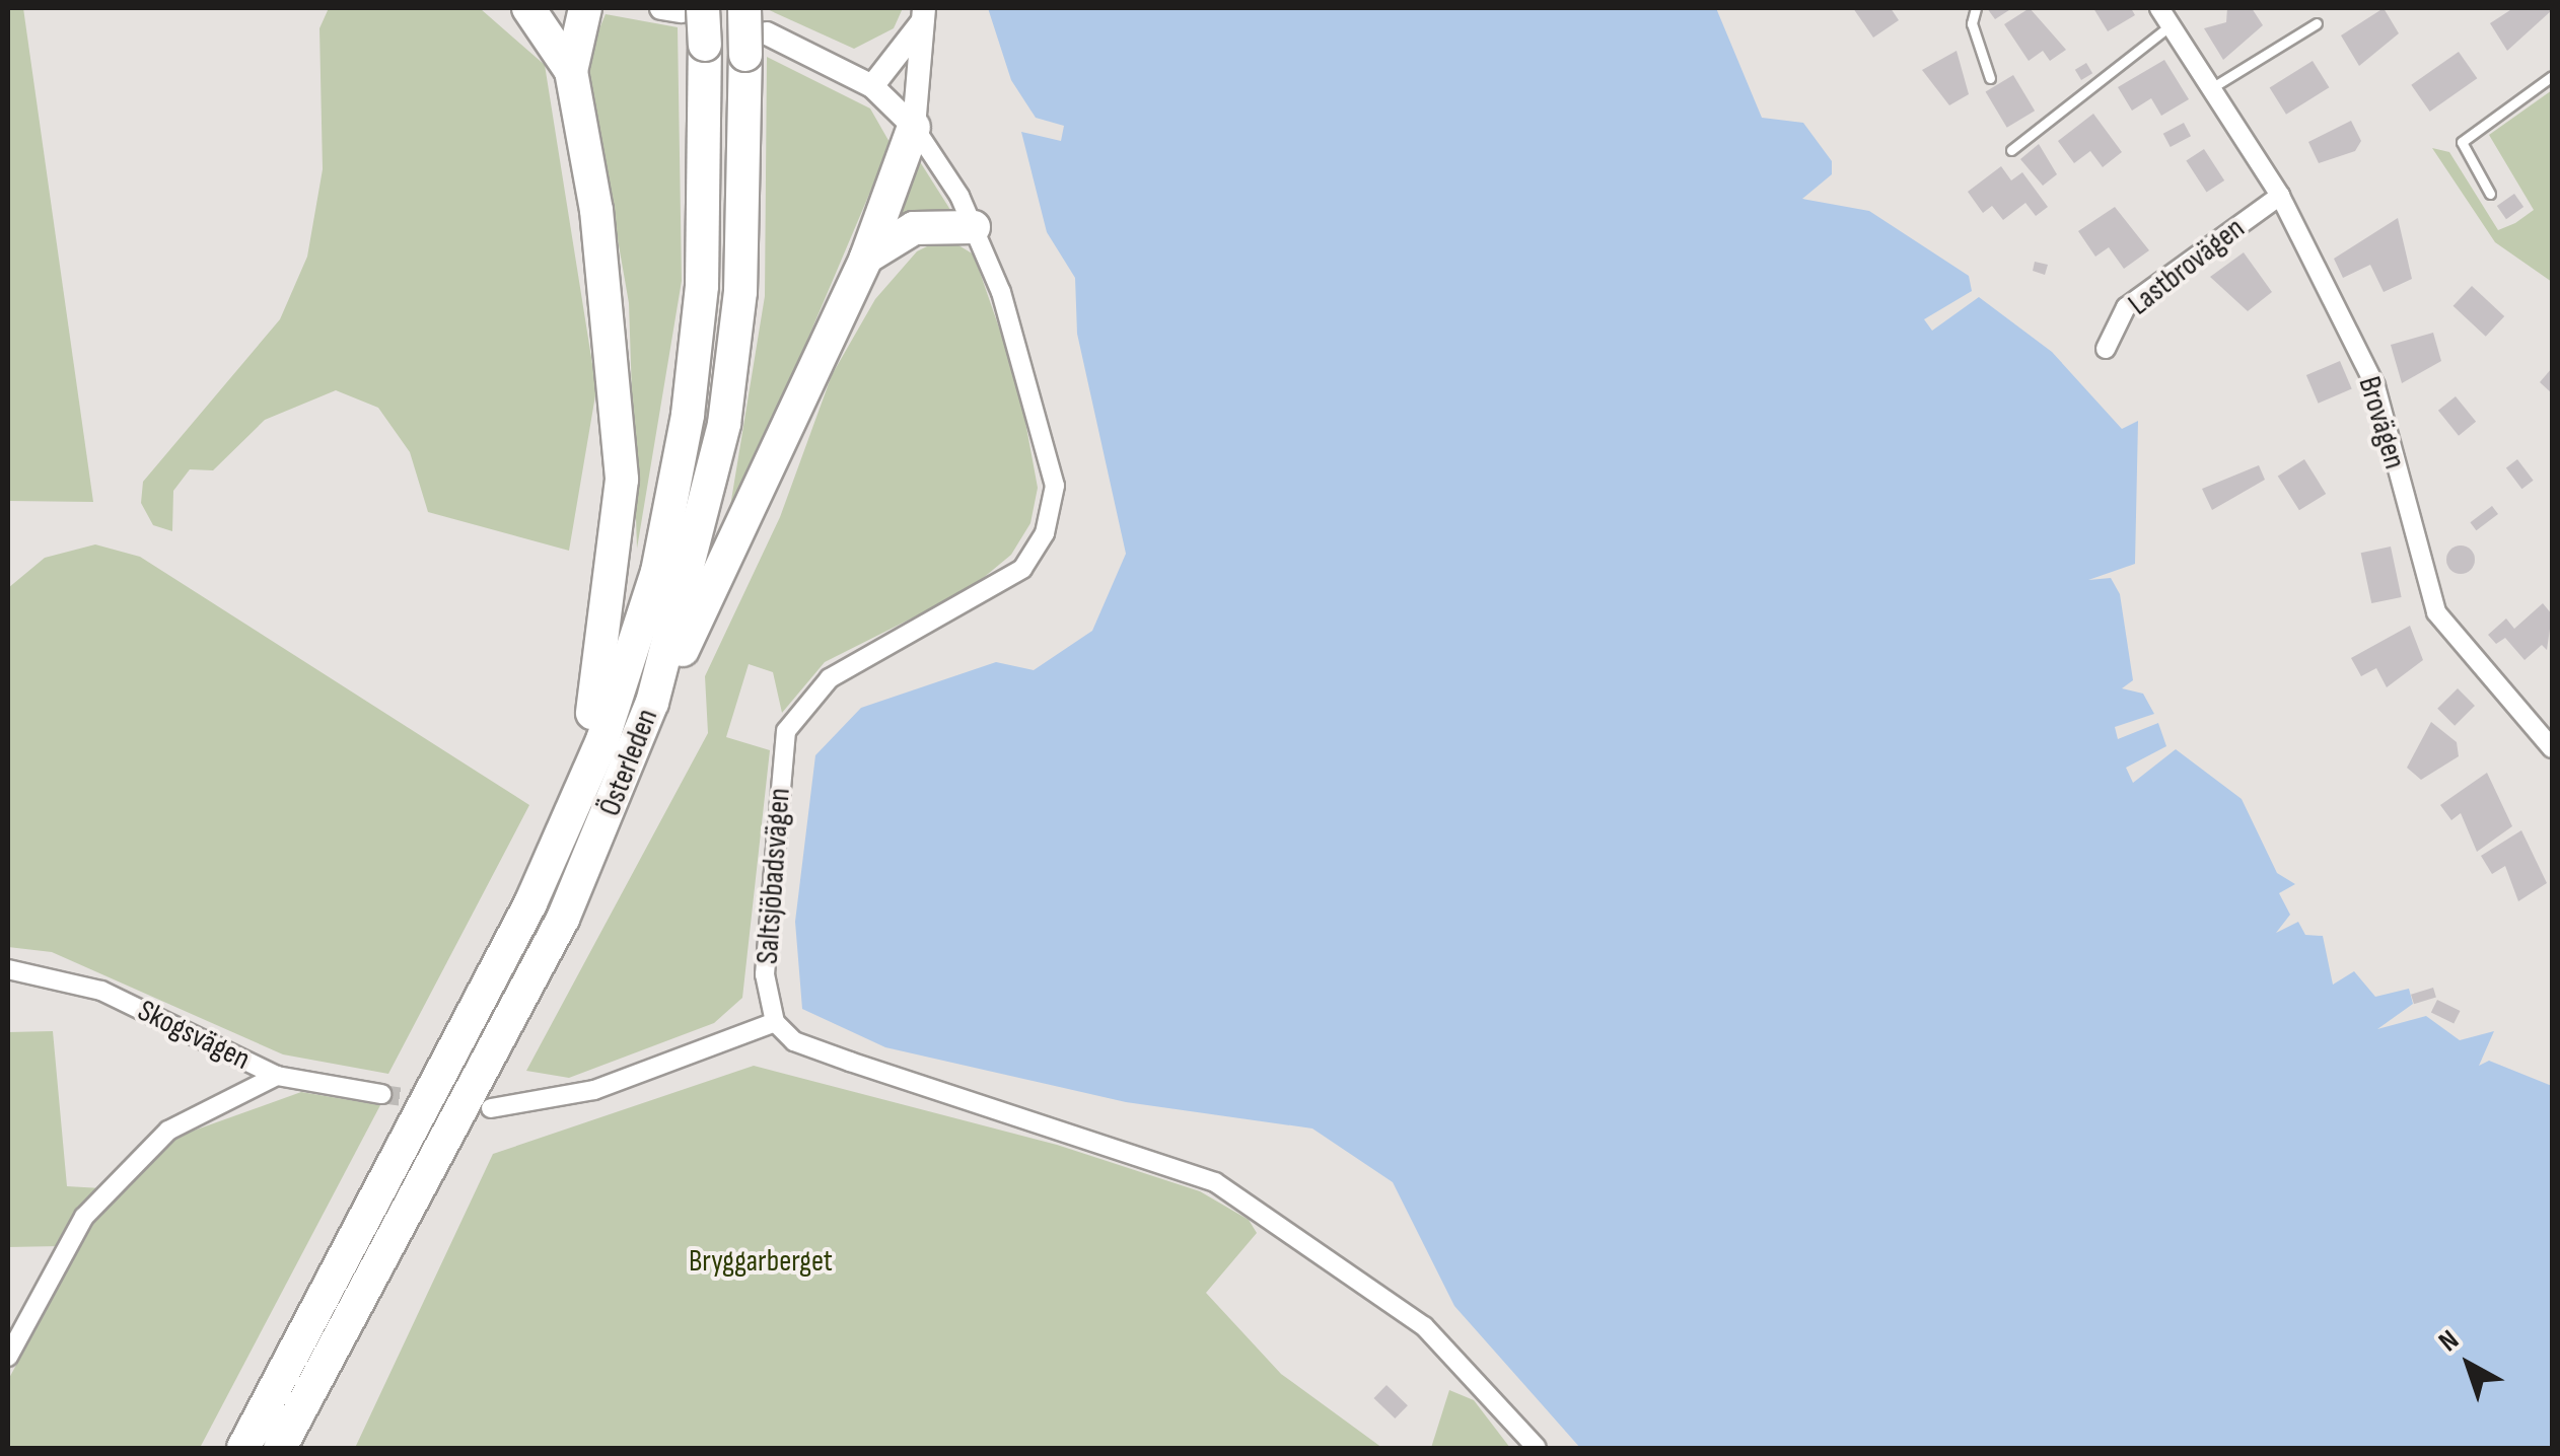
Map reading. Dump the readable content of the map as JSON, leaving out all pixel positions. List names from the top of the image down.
{
  "streets": {
    "highway": ["Österleden"],
    "street": [
      "Lastbrovägen",
      "Brovägen",
      "Saltsjöbadsvägen",
      "Skogsvägen"
    ]
  },
  "crossings": [
    ["Lastbrovägen", "Brovägen"]
  ],
  "parks": ["Bryggarberget"],
  "north": "top left"
}
